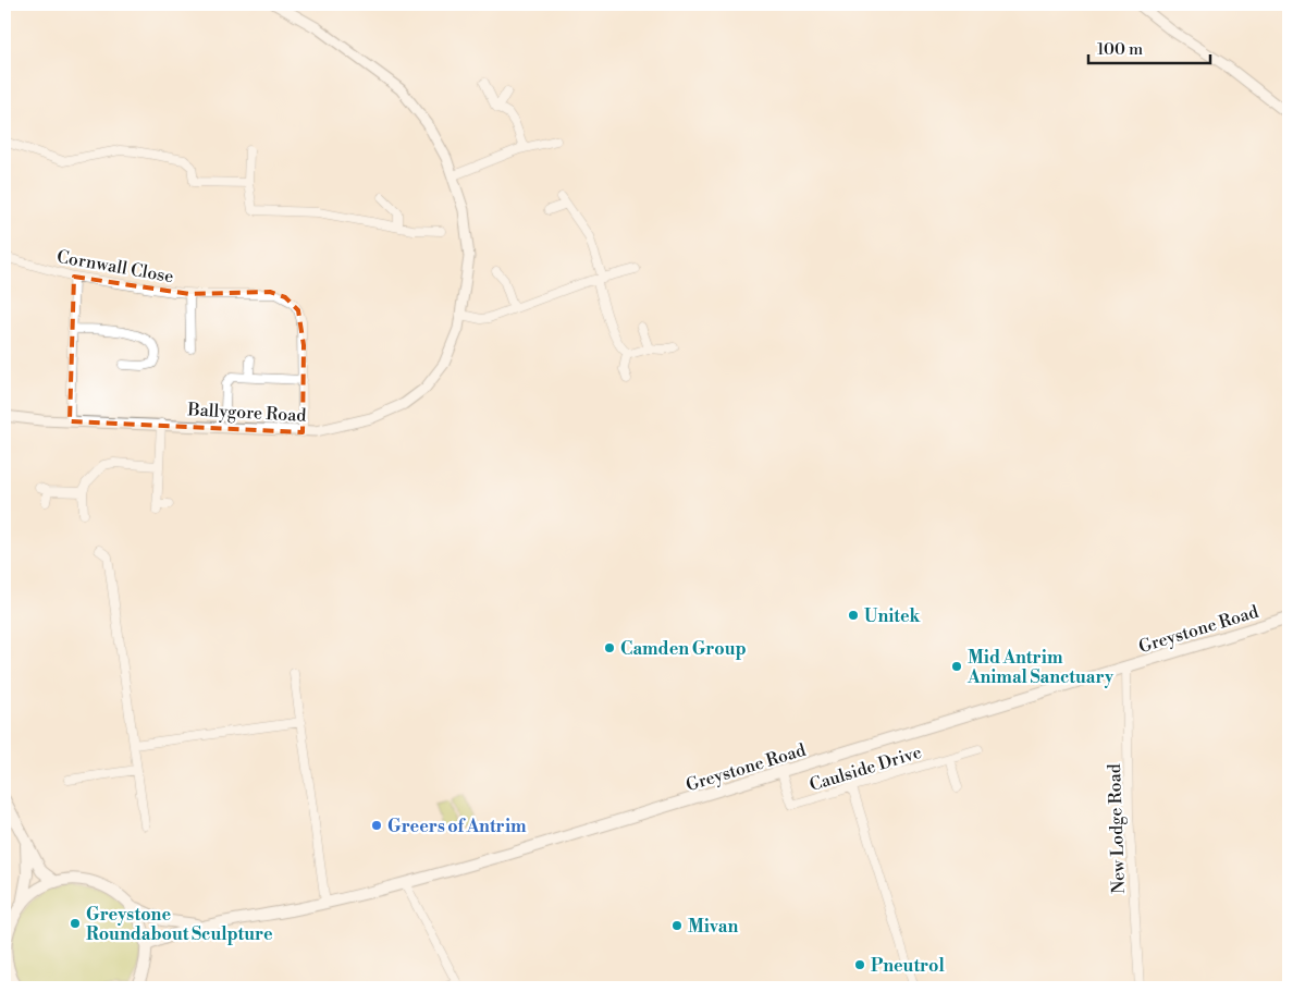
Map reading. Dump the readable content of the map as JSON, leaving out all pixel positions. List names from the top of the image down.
{
  "streets": {
    "main road": ["Greystone Road"],
    "street": [
      "Cornwall Close",
      "Ballygore Road",
      "Caulside Drive",
      "New Lodge Road"
    ]
  },
  "crossings": [
    ["Cornwall Close", "Ballygore Road"],
    ["Greystone Road", "Caulside Drive"],
    ["Greystone Road", "New Lodge Road"]
  ],
  "places": [
    "Unitek",
    "Camden Group",
    "Mid Antrim Animal Sanctuary",
    "Greers of Antrim",
    "Greystone Roundabout Sculpture",
    "Mivan",
    "Pneutrol"
  ],
  "scale_bar": "100 m"
}
